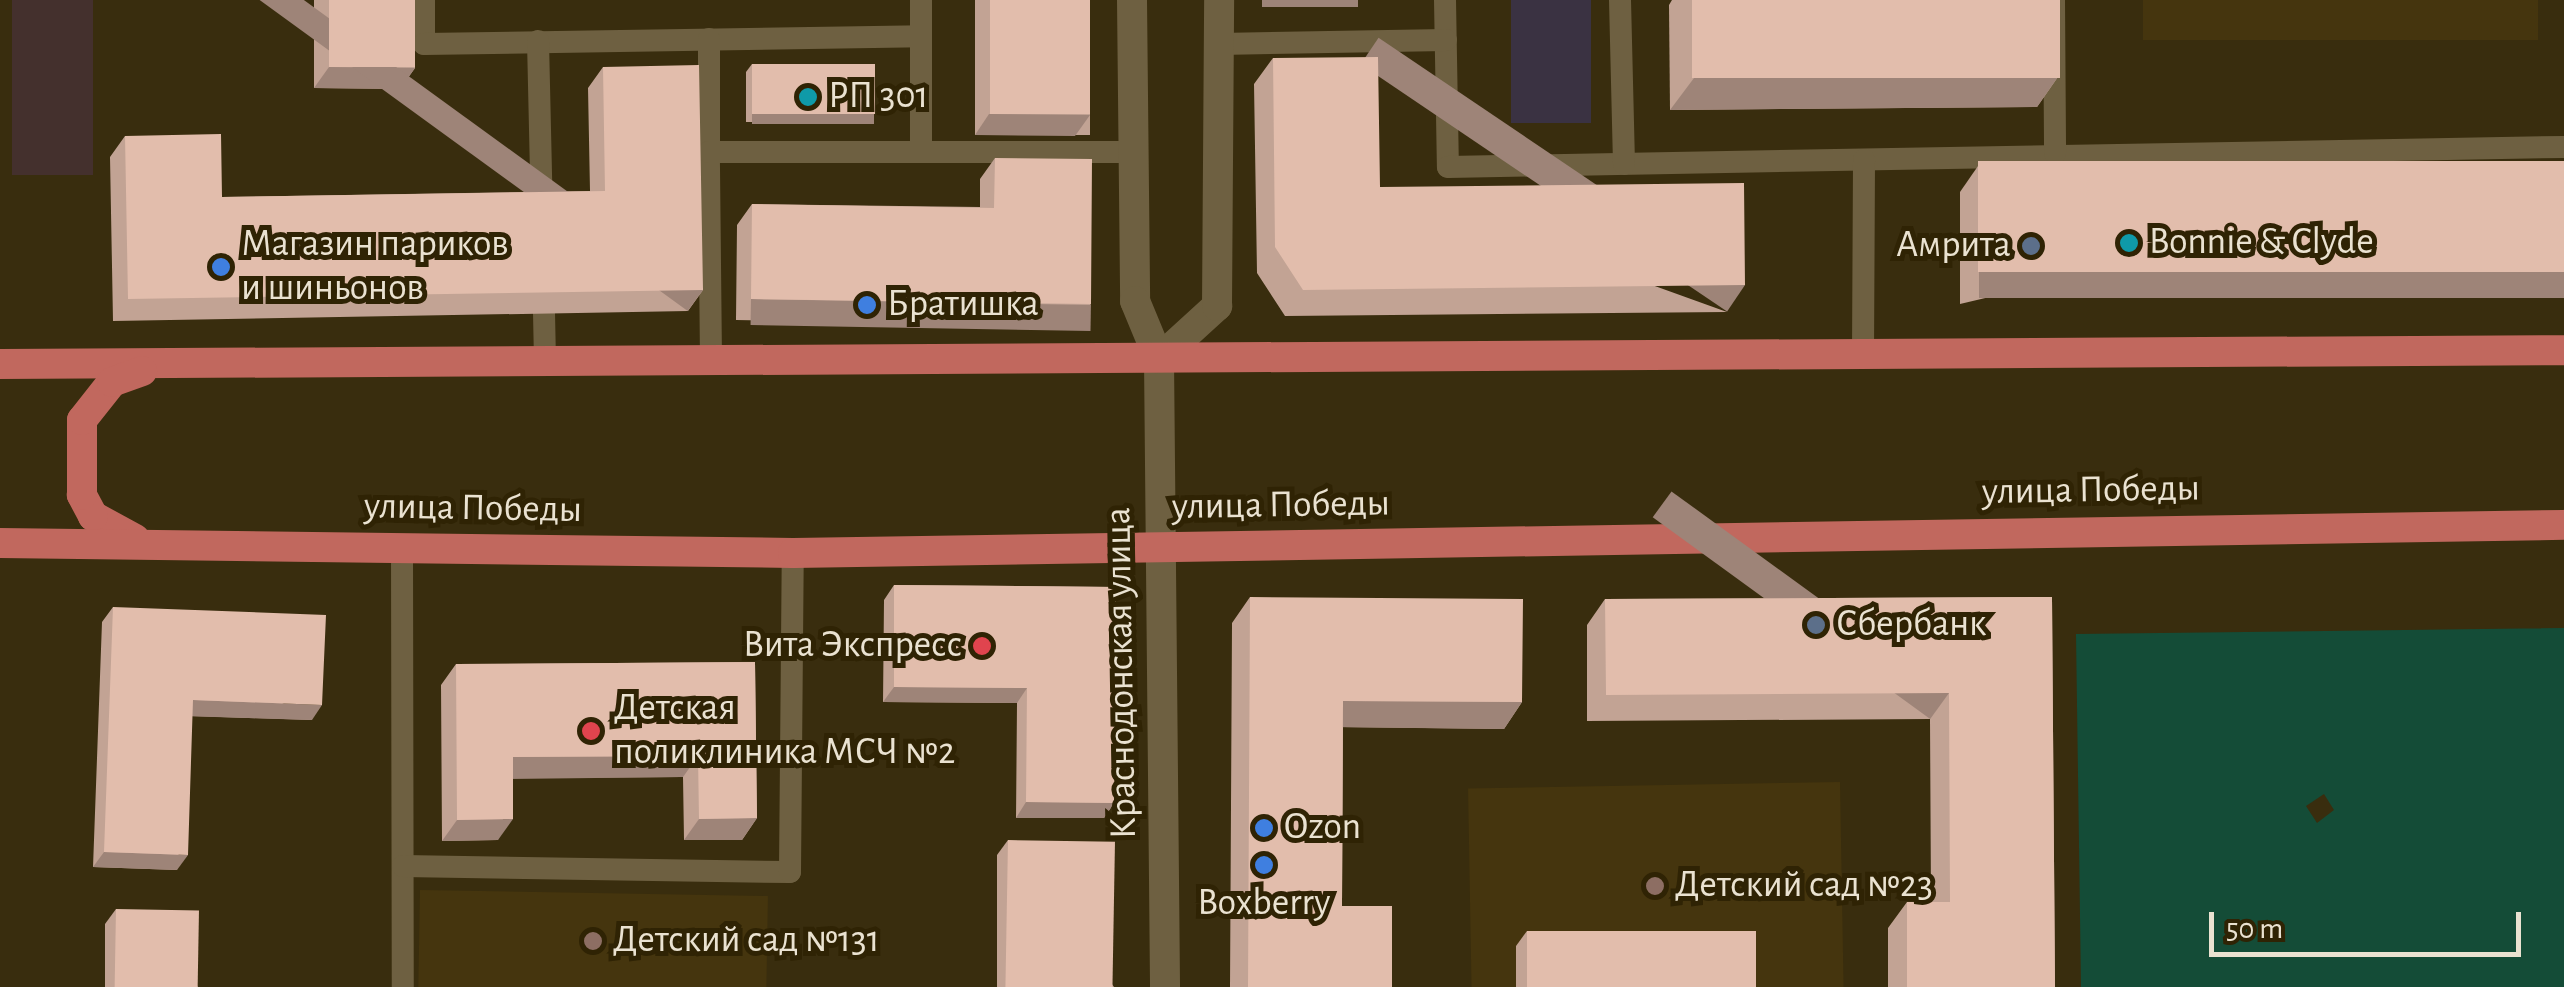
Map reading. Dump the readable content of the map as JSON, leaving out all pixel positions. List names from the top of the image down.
{
  "streets": {
    "main road": ["улица Победы"],
    "street": ["Краснодонская улица"]
  },
  "crossings": [
    ["улица Победы", "Краснодонская улица"]
  ],
  "places": [
    "РП 301",
    "Bonnie & Clyde",
    "Амрита",
    "Магазин париков и шиньонов",
    "Братишка",
    "Сбербанк",
    "Вита Экспресс",
    "Детская поликлиника МСЧ №2",
    "Ozon",
    "Boxberry",
    "Детский сад №23",
    "Детский сад №131"
  ],
  "scale_bar": "50 m"
}
